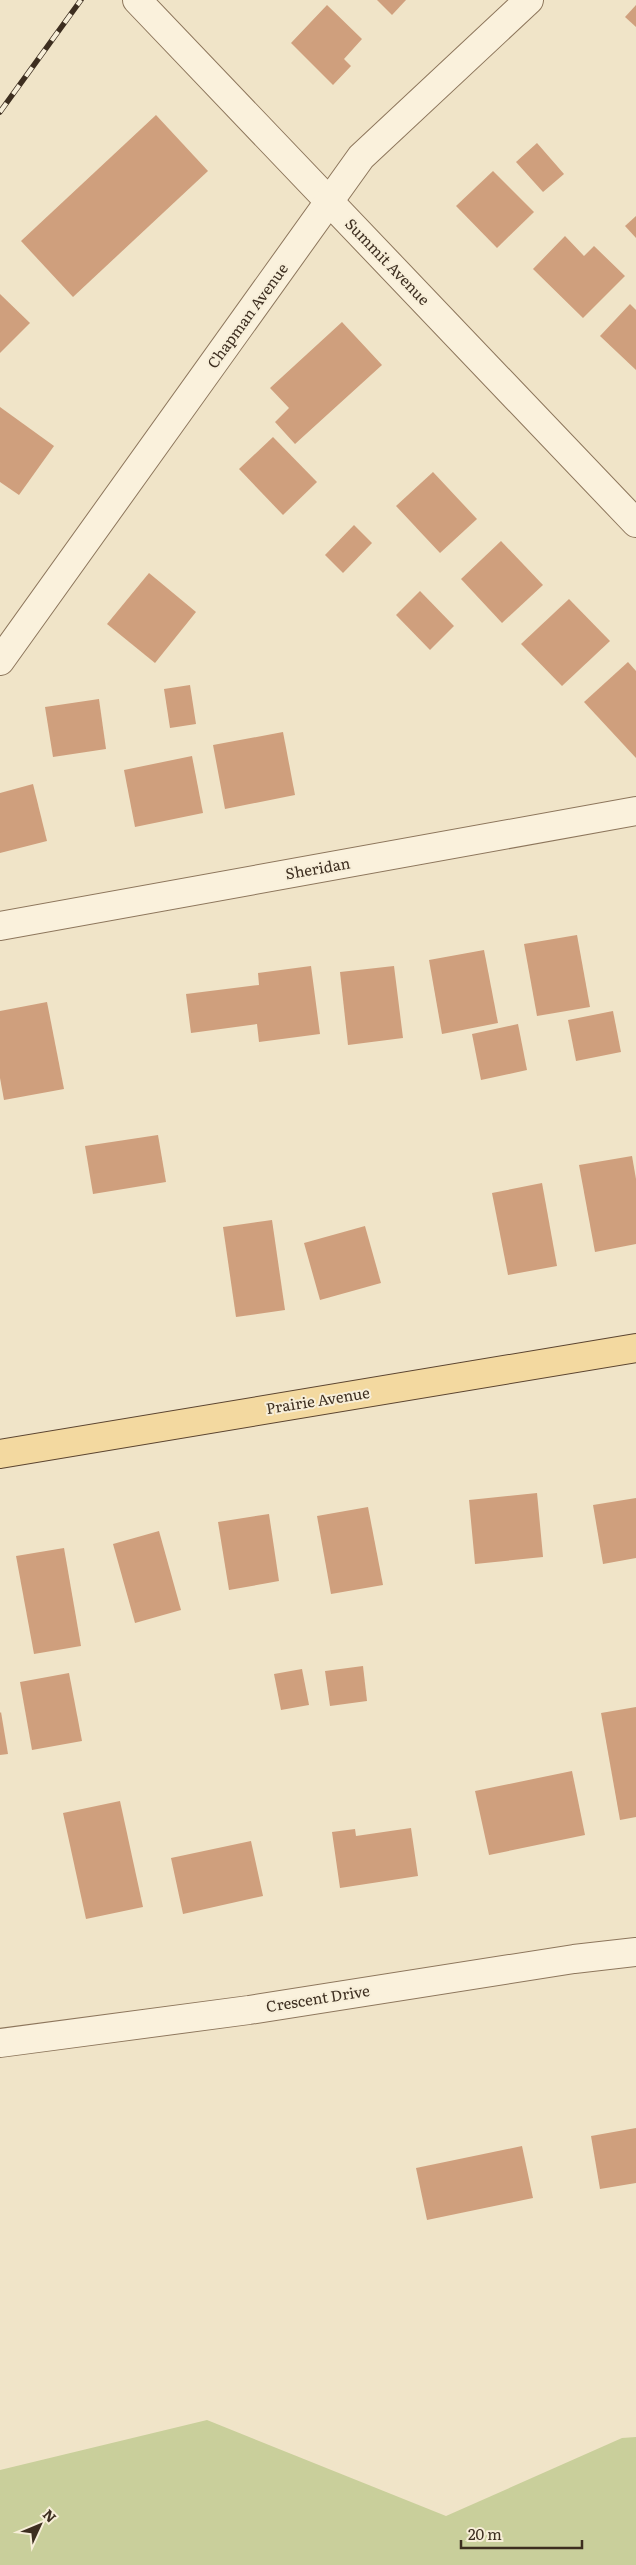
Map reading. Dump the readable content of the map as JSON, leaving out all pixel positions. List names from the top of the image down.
{
  "streets": {
    "main road": ["Prairie Avenue"],
    "street": [
      "Summit Avenue",
      "Chapman Avenue",
      "Sheridan",
      "Crescent Drive"
    ]
  },
  "crossings": [
    ["Summit Avenue", "Chapman Avenue"]
  ],
  "scale_bar": "20 m",
  "north": "top right"
}
